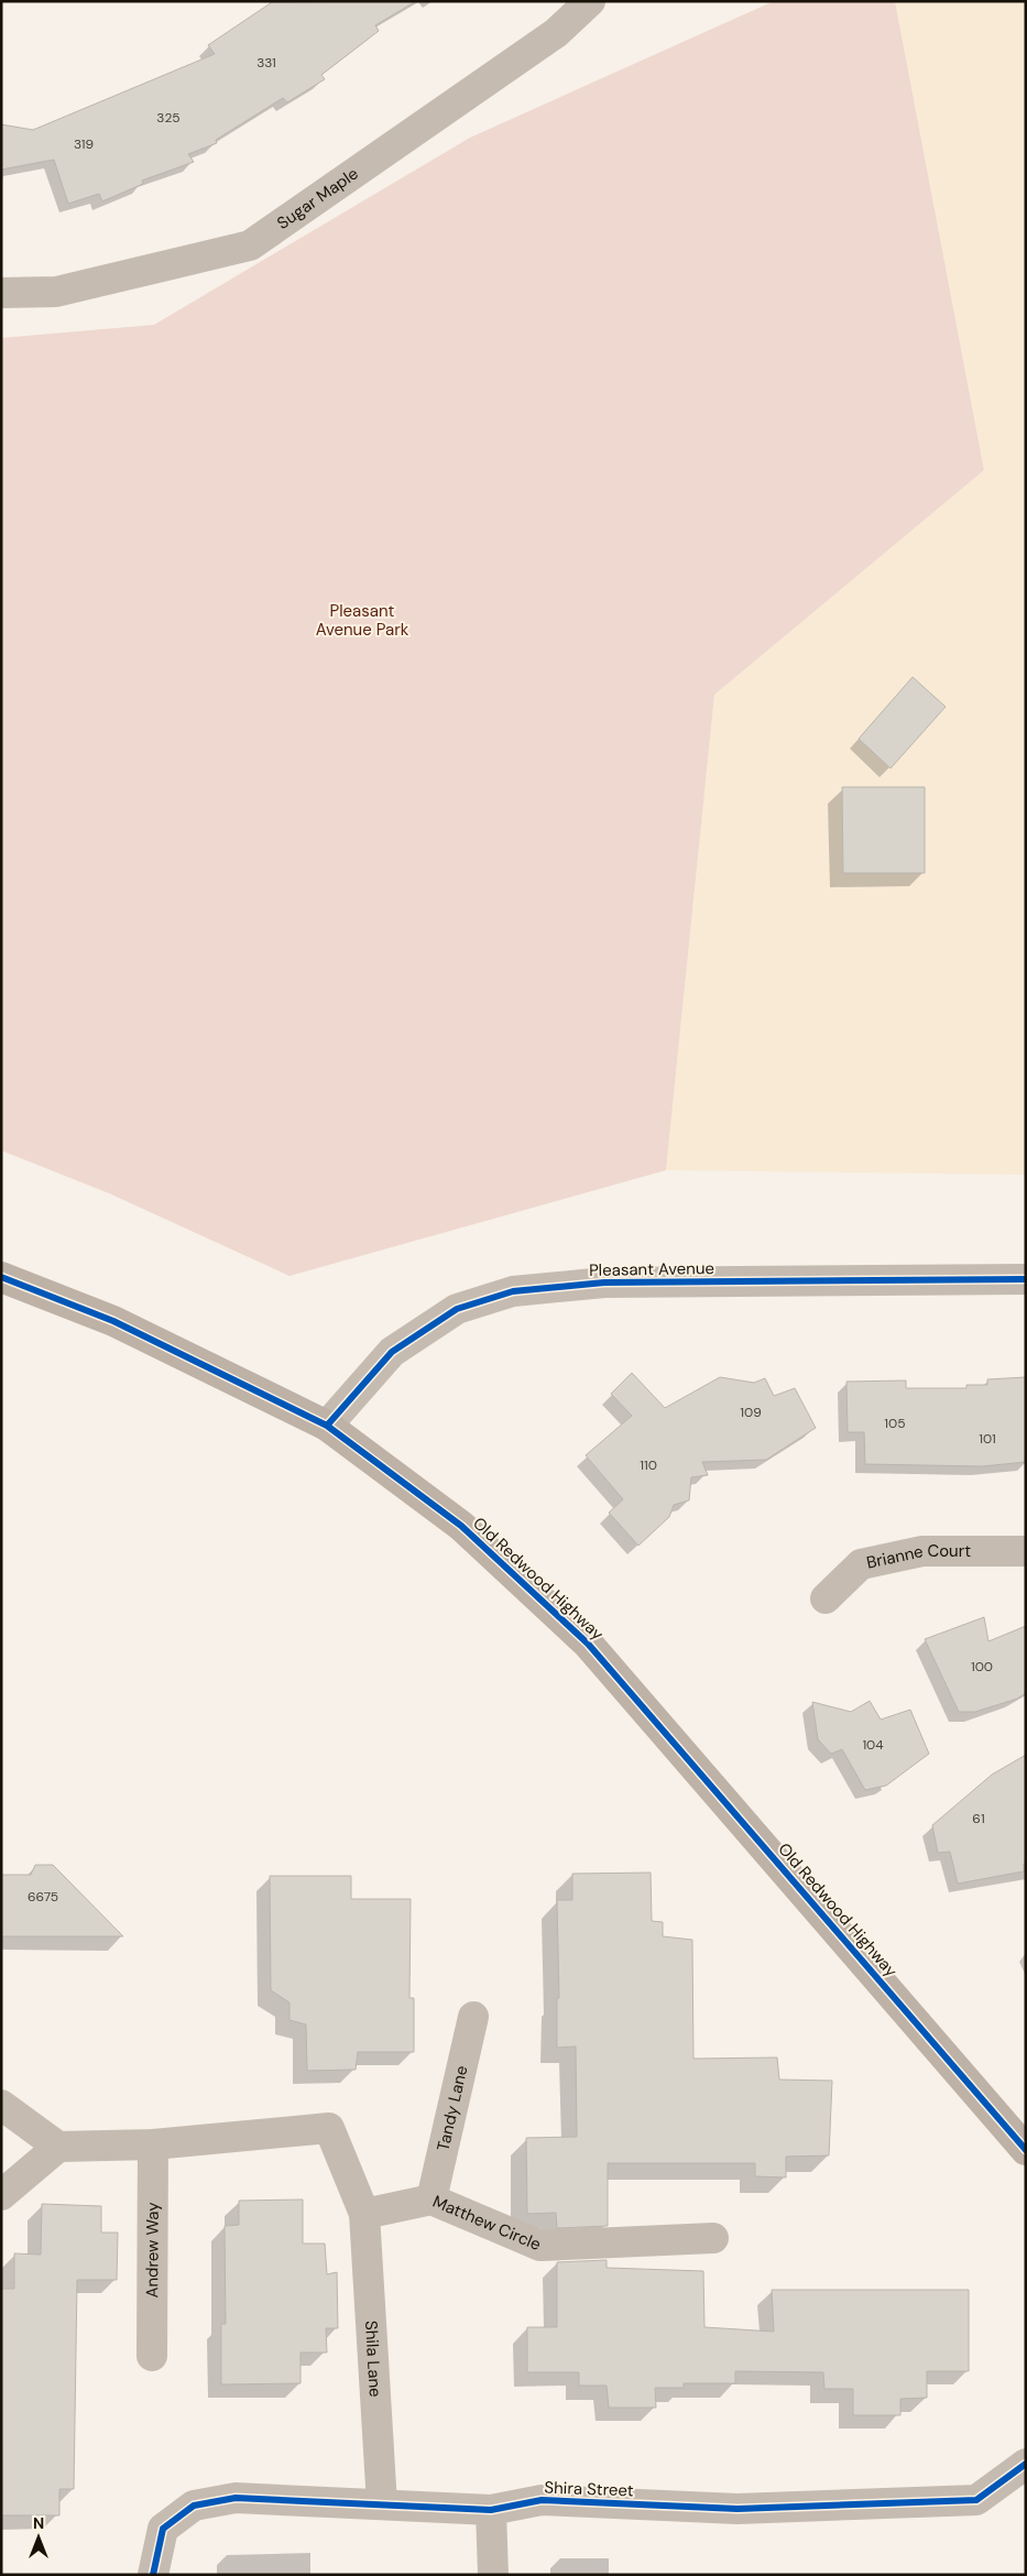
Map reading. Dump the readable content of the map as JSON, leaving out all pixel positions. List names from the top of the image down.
{
  "streets": {
    "main road": ["Old Redwood Highway"],
    "street": [
      "Sugar Maple",
      "Pleasant Avenue",
      "Brianne Court",
      "Tandy Lane",
      "Matthew Circle",
      "Andrew Way",
      "Shila Lane",
      "Shira Street"
    ]
  },
  "crossings": [
    ["Pleasant Avenue", "Old Redwood Highway"],
    ["Tandy Lane", "Matthew Circle"],
    ["Matthew Circle", "Shila Lane"],
    ["Shila Lane", "Shira Street"]
  ],
  "parks": ["Pleasant Avenue Park"],
  "house_numbers": [
    "331",
    "325",
    "319",
    "109",
    "105",
    "101",
    "110",
    "100",
    "104",
    "61",
    "6675"
  ],
  "north": "top"
}
